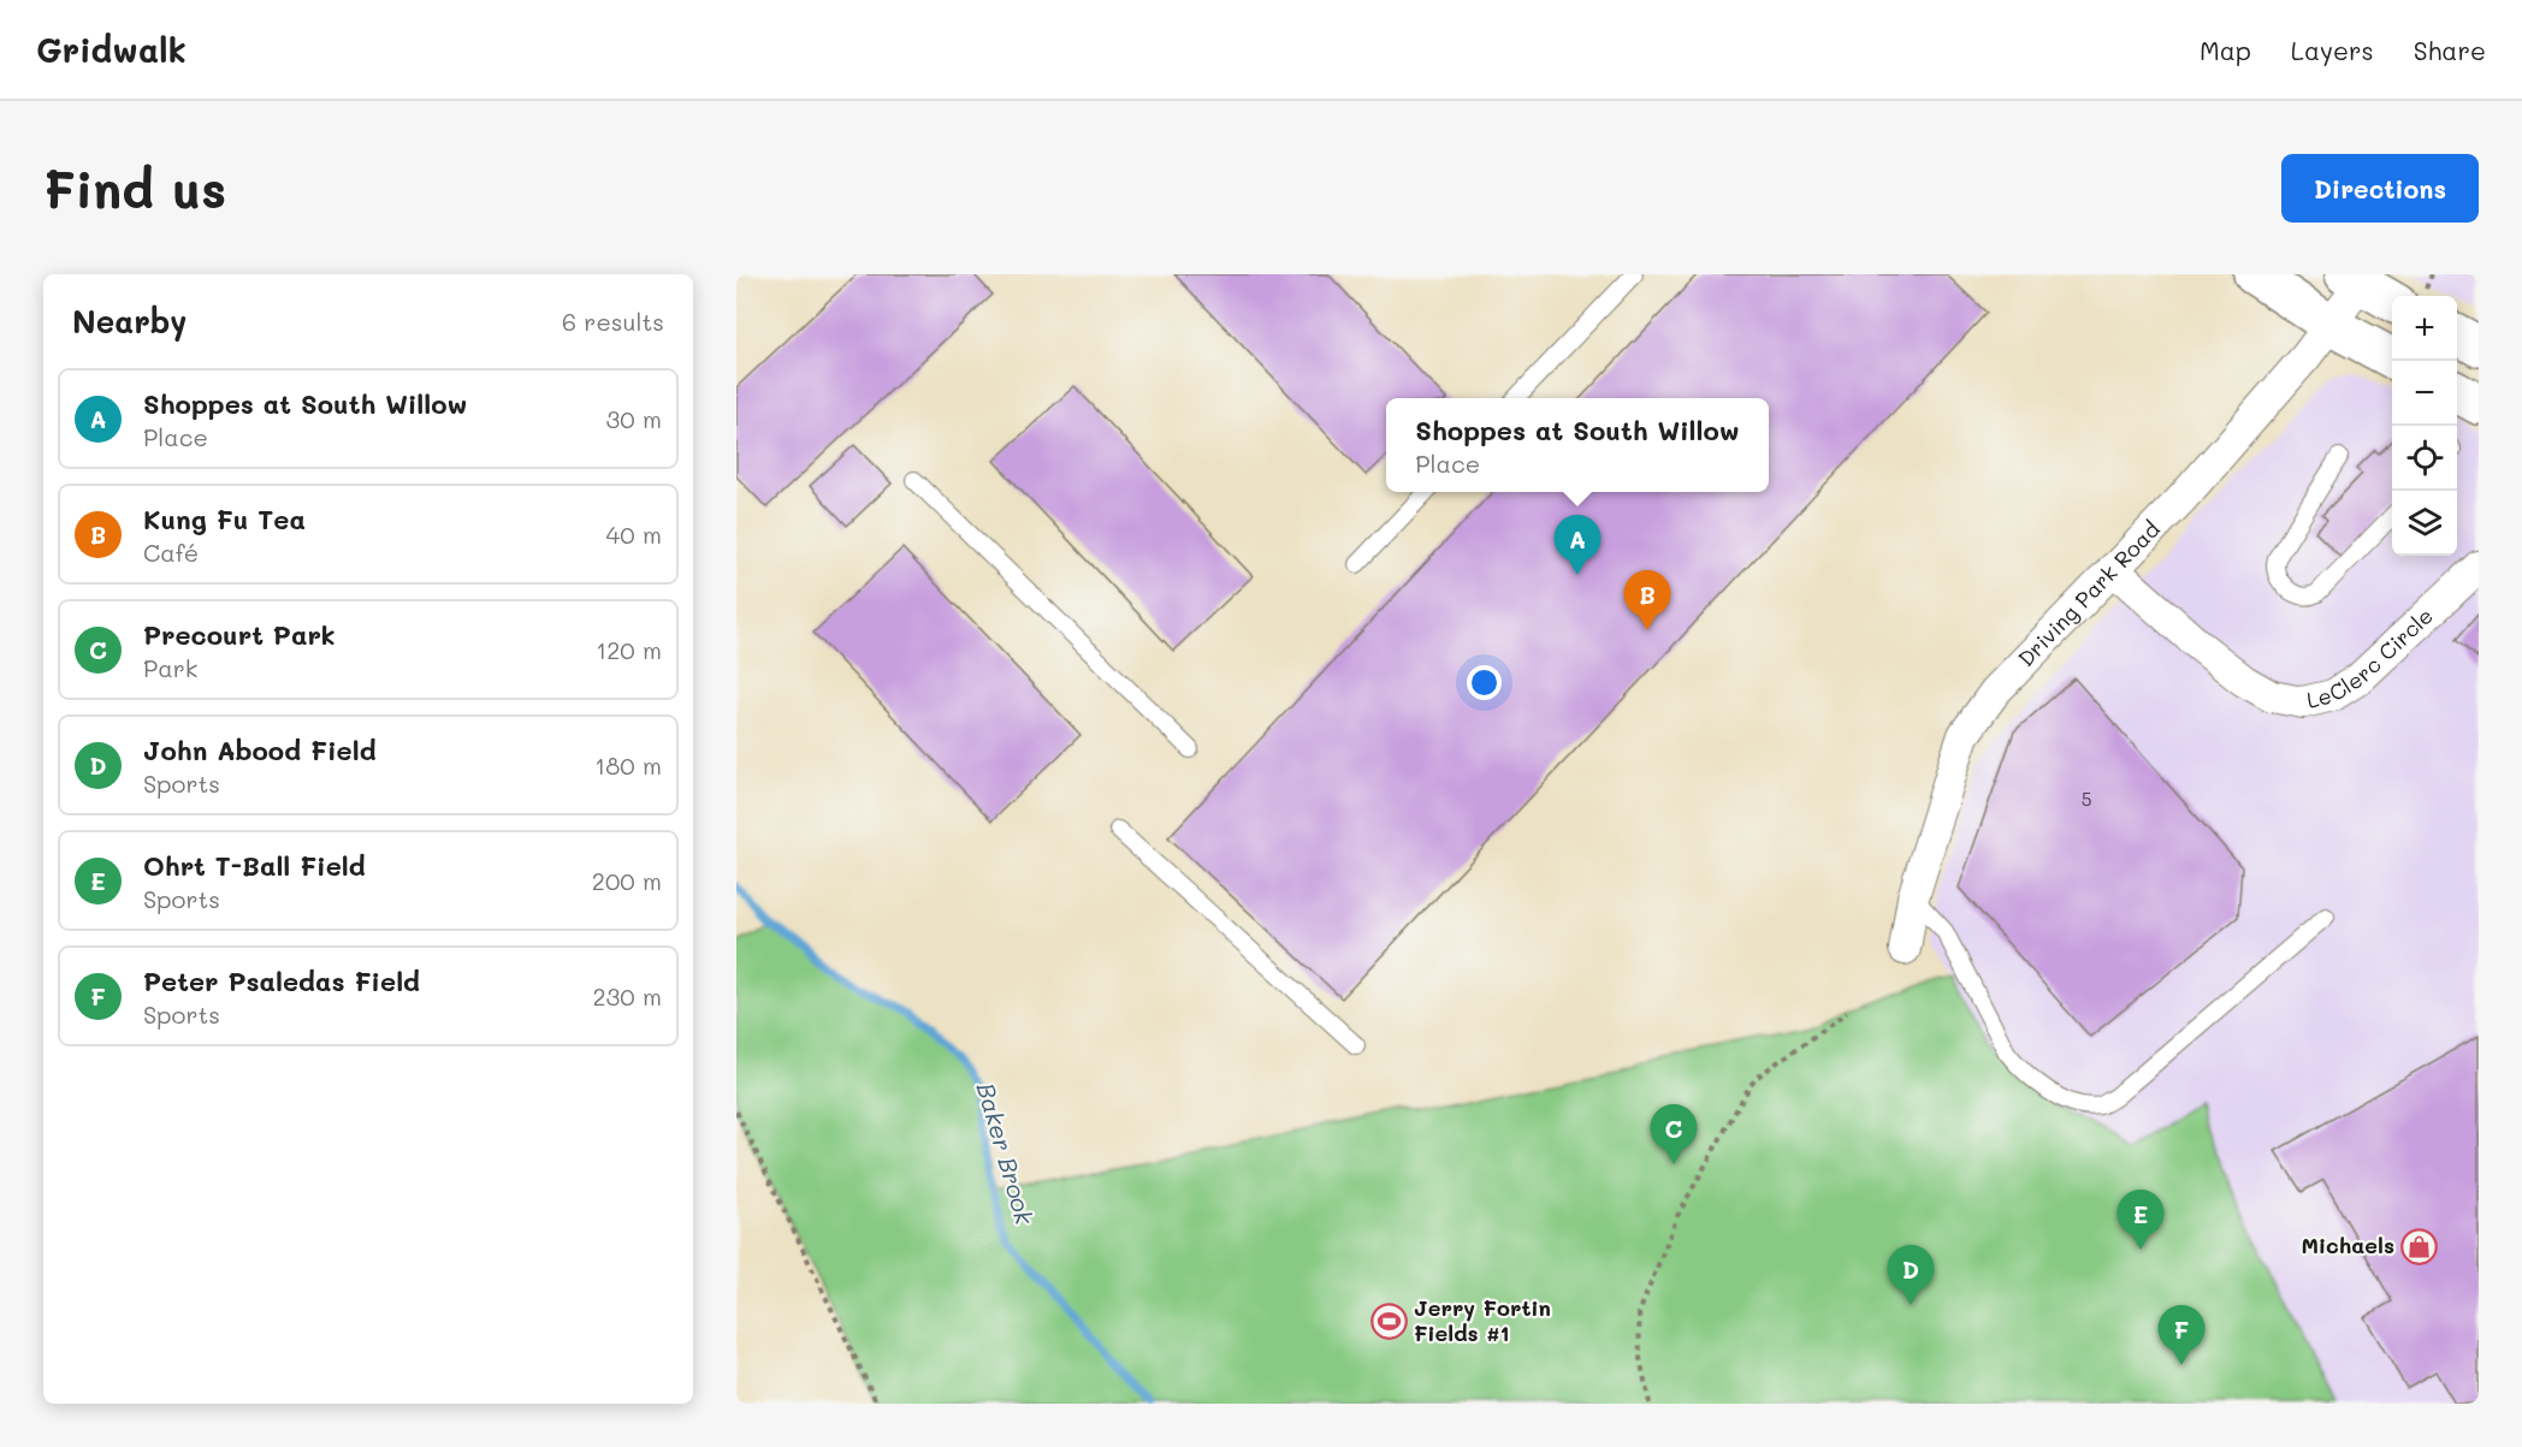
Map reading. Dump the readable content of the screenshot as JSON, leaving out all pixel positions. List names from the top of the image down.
{
  "streets": {
    "street": ["Driving Park Road", "LeClerc Circle"]
  },
  "crossings": [
    ["Driving Park Road", "LeClerc Circle"]
  ],
  "water": ["Baker Brook"],
  "places": {
    "shop": ["Michaels"],
    "sports": ["Jerry Fortin Fields #1"]
  },
  "house_numbers": ["5"],
  "page": {
    "header": "Gridwalk",
    "nav": ["Map", "Layers", "Share"],
    "buttons": "Directions",
    "title": "Find us",
    "heading": ["Nearby", "6 results"],
    "map_buttons": ["+", "−"],
    "list": [
      {
        "mark": "A",
        "name": "Shoppes at South Willow",
        "note": "Place",
        "value": "30 m"
      },
      {
        "mark": "B",
        "name": "Kung Fu Tea",
        "note": "Café",
        "value": "40 m"
      },
      {
        "mark": "C",
        "name": "Precourt Park",
        "note": "Park",
        "value": "120 m"
      },
      {
        "mark": "D",
        "name": "John Abood Field",
        "note": "Sports",
        "value": "180 m"
      },
      {
        "mark": "E",
        "name": "Ohrt T-Ball Field",
        "note": "Sports",
        "value": "200 m"
      },
      {
        "mark": "F",
        "name": "Peter Psaledas Field",
        "note": "Sports",
        "value": "230 m"
      }
    ],
    "popup": ["Shoppes at South Willow", "Place"],
    "pins": [
      "A",
      "B",
      "C",
      "E",
      "D",
      "F"
    ]
  }
}
